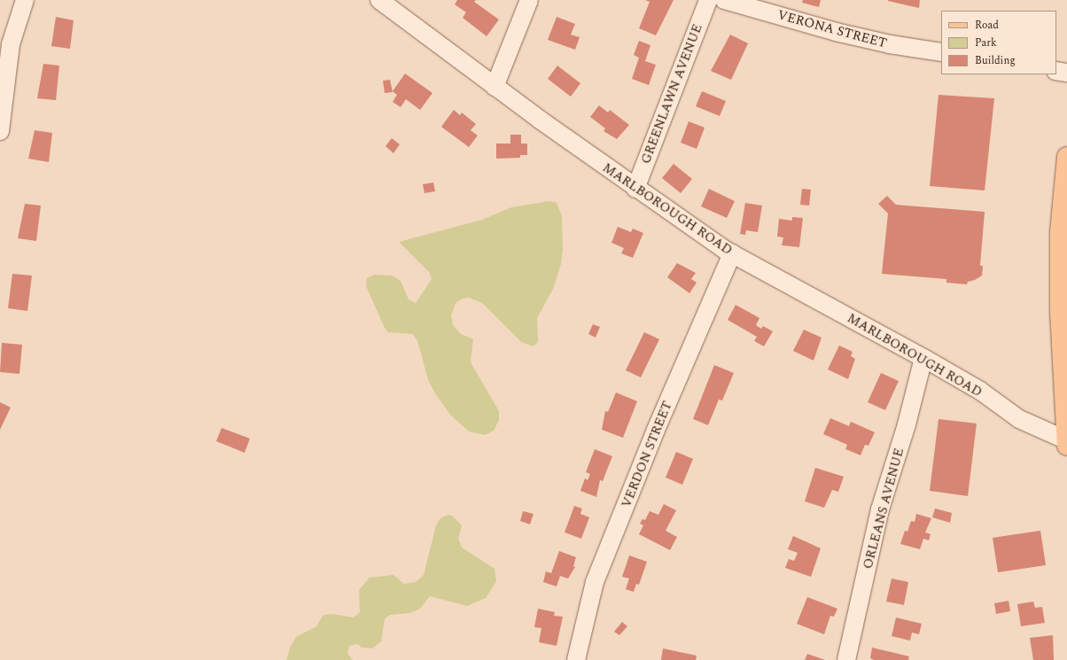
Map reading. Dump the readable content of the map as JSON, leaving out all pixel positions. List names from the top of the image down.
{
  "streets": {
    "street": [
      "VERONA STREET",
      "GREENLAWN AVENUE",
      "MARLBOROUGH ROAD",
      "VERDON STREET",
      "ORLEANS AVENUE"
    ]
  },
  "crossings": [
    ["GREENLAWN AVENUE", "MARLBOROUGH ROAD"],
    ["MARLBOROUGH ROAD", "VERDON STREET"],
    ["MARLBOROUGH ROAD", "ORLEANS AVENUE"]
  ],
  "legend": ["Road", "Park", "Building"]
}
